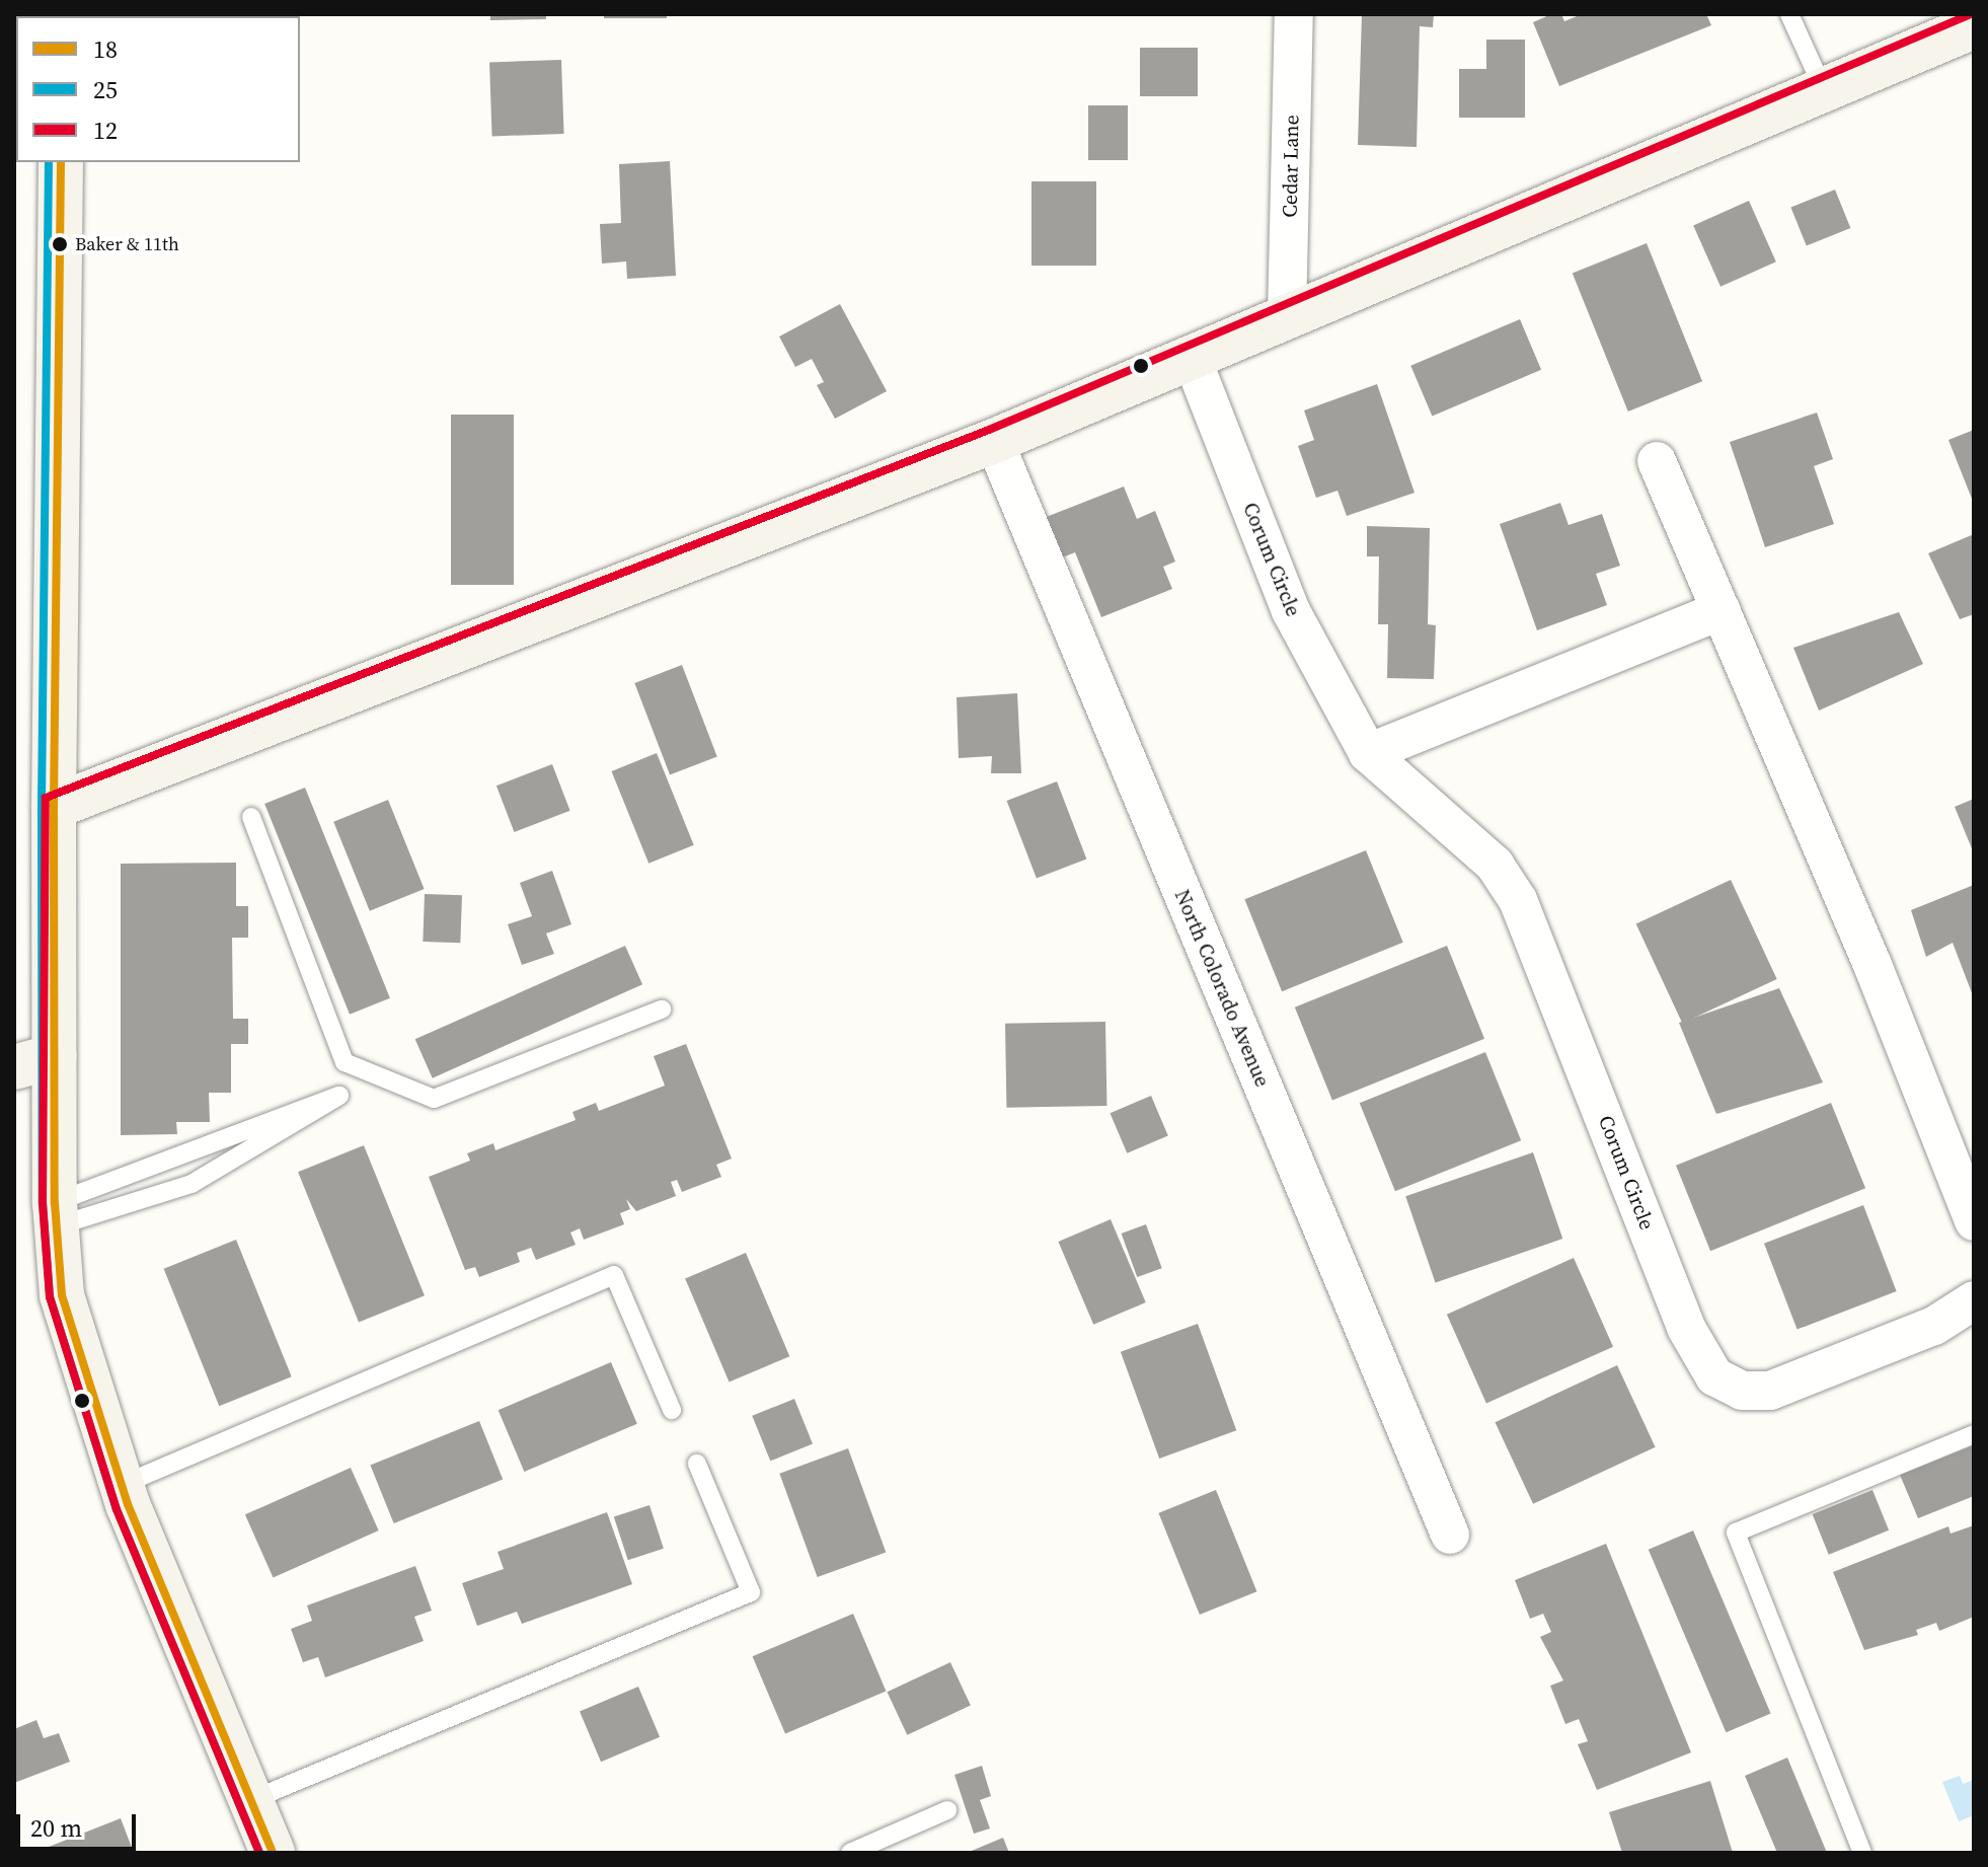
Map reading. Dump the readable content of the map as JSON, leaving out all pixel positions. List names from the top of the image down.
{
  "streets": {
    "street": ["Cedar Lane", "Corum Circle", "North Colorado Avenue"]
  },
  "places": ["Baker & 11th"],
  "lines": ["transit line 12", "transit line 18", "transit line 25"],
  "legend": ["18", "25", "12"],
  "scale_bar": "20 m"
}
